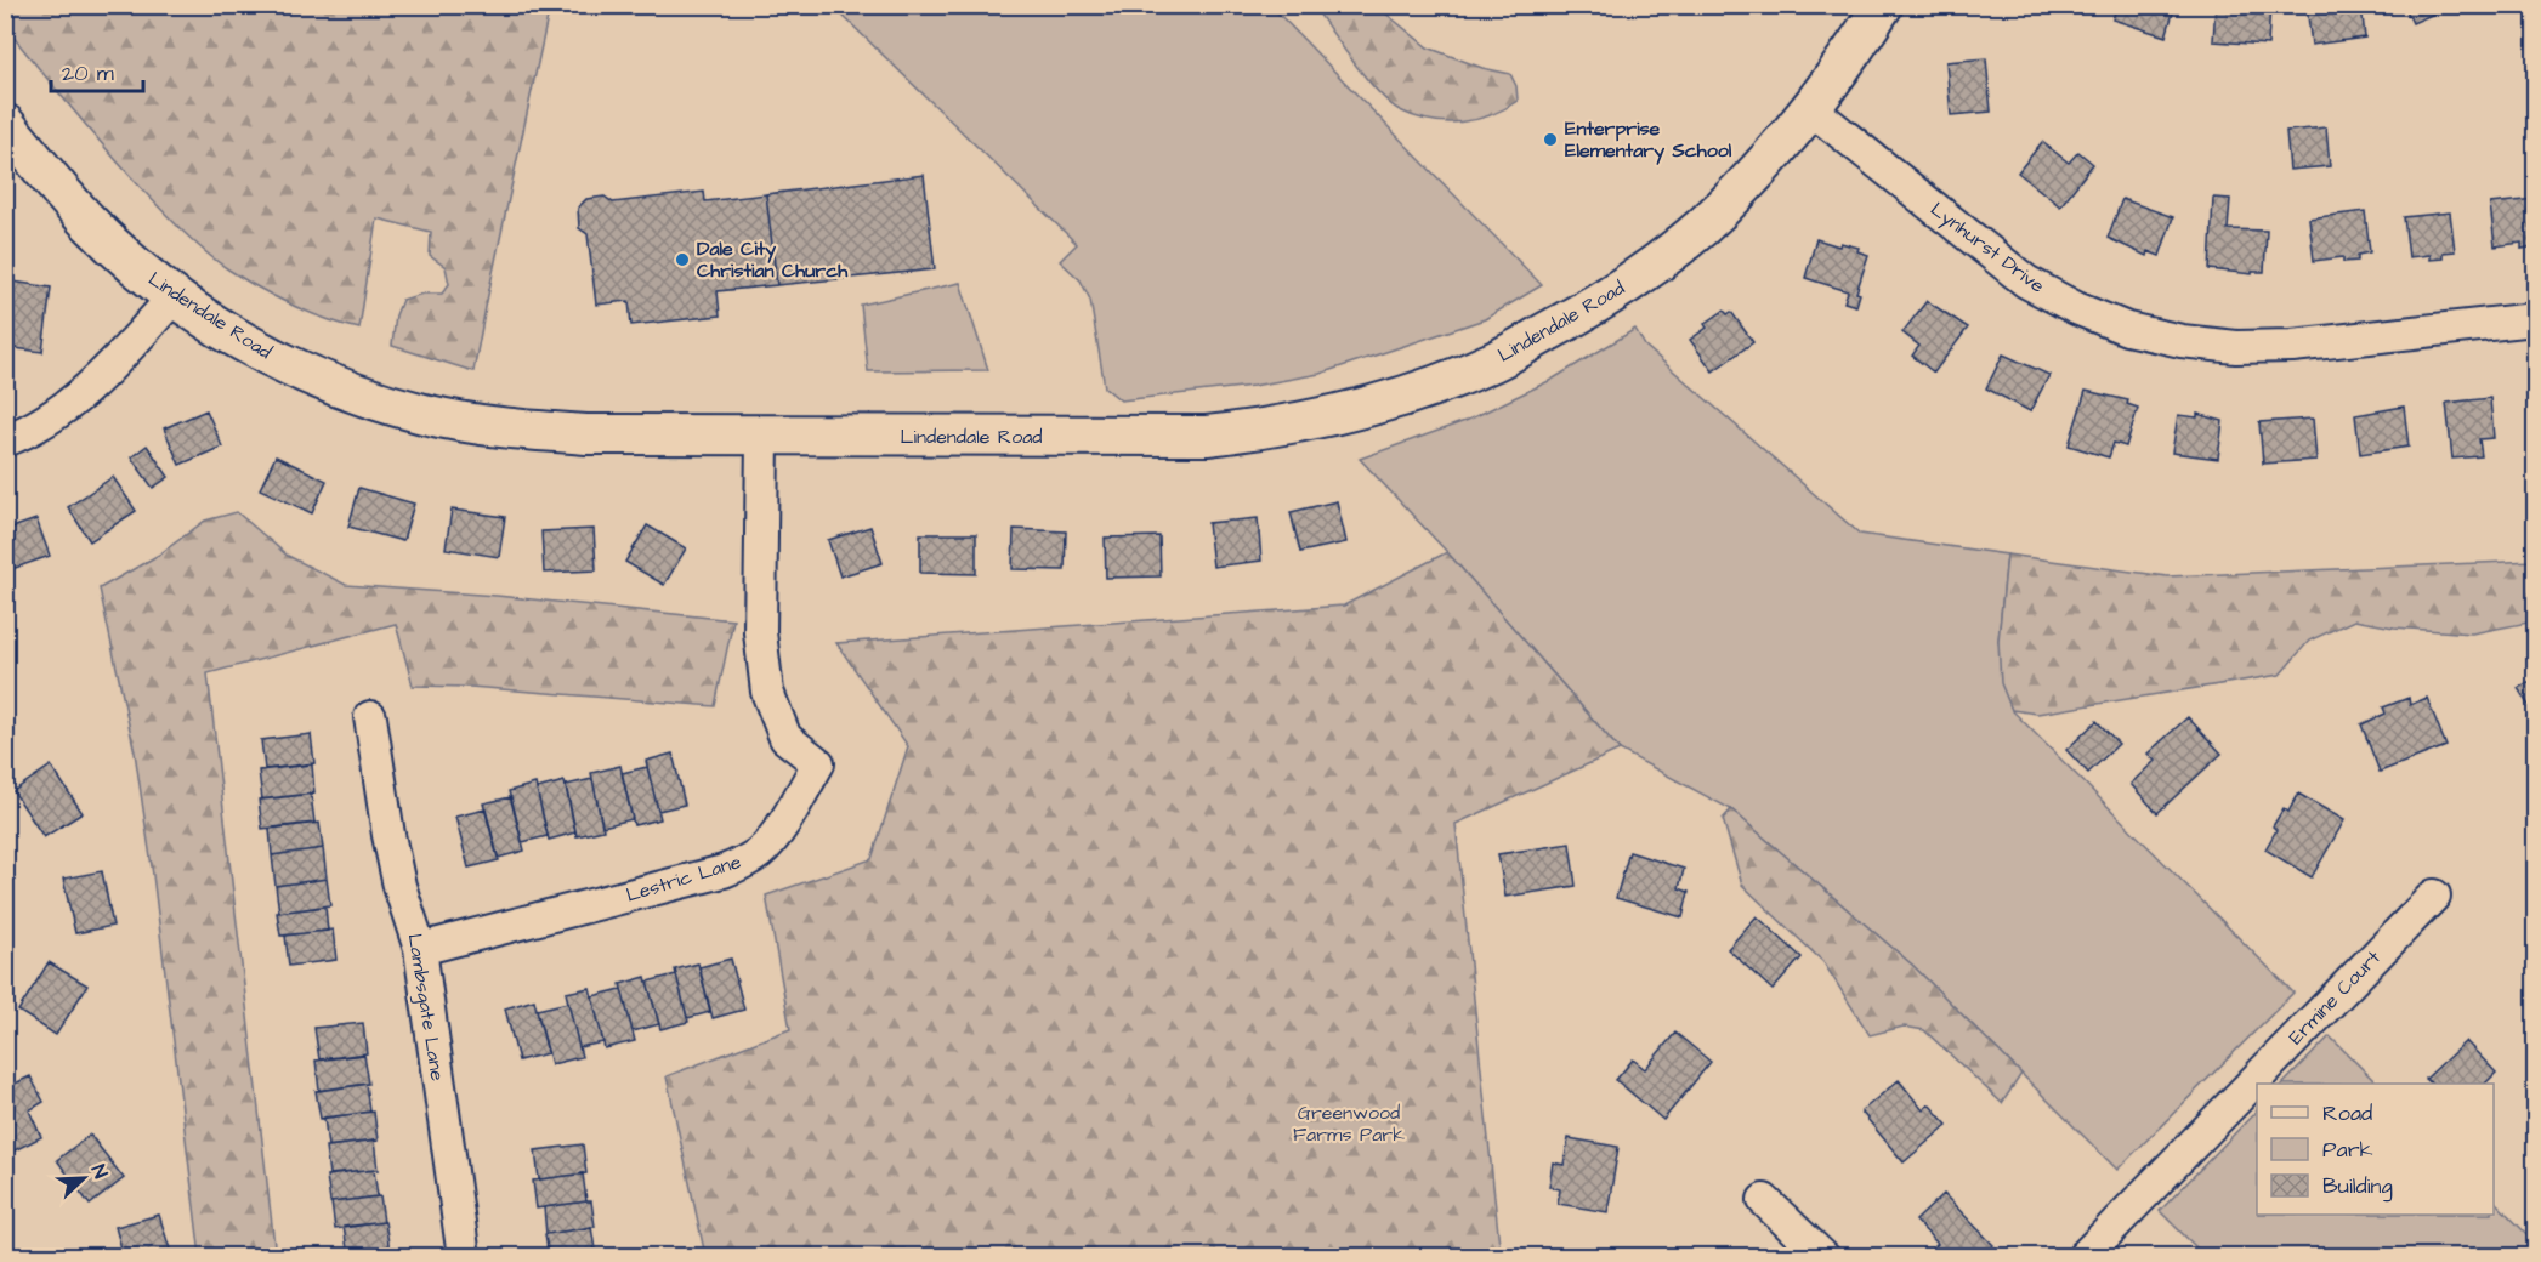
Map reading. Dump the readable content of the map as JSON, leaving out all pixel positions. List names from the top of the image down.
{
  "streets": {
    "street": [
      "Lynhurst Drive",
      "Lindendale Road",
      "Lestric Lane",
      "Ermine Court",
      "Lambsgate Lane"
    ]
  },
  "crossings": [
    ["Lynhurst Drive", "Lindendale Road"],
    ["Lindendale Road", "Lestric Lane"],
    ["Lestric Lane", "Lambsgate Lane"]
  ],
  "parks": ["Greenwood Farms Park"],
  "places": ["Enterprise Elementary School", "Dale City Christian Church"],
  "legend": ["Road", "Park", "Building"],
  "scale_bar": "20 m",
  "north": "top right"
}
